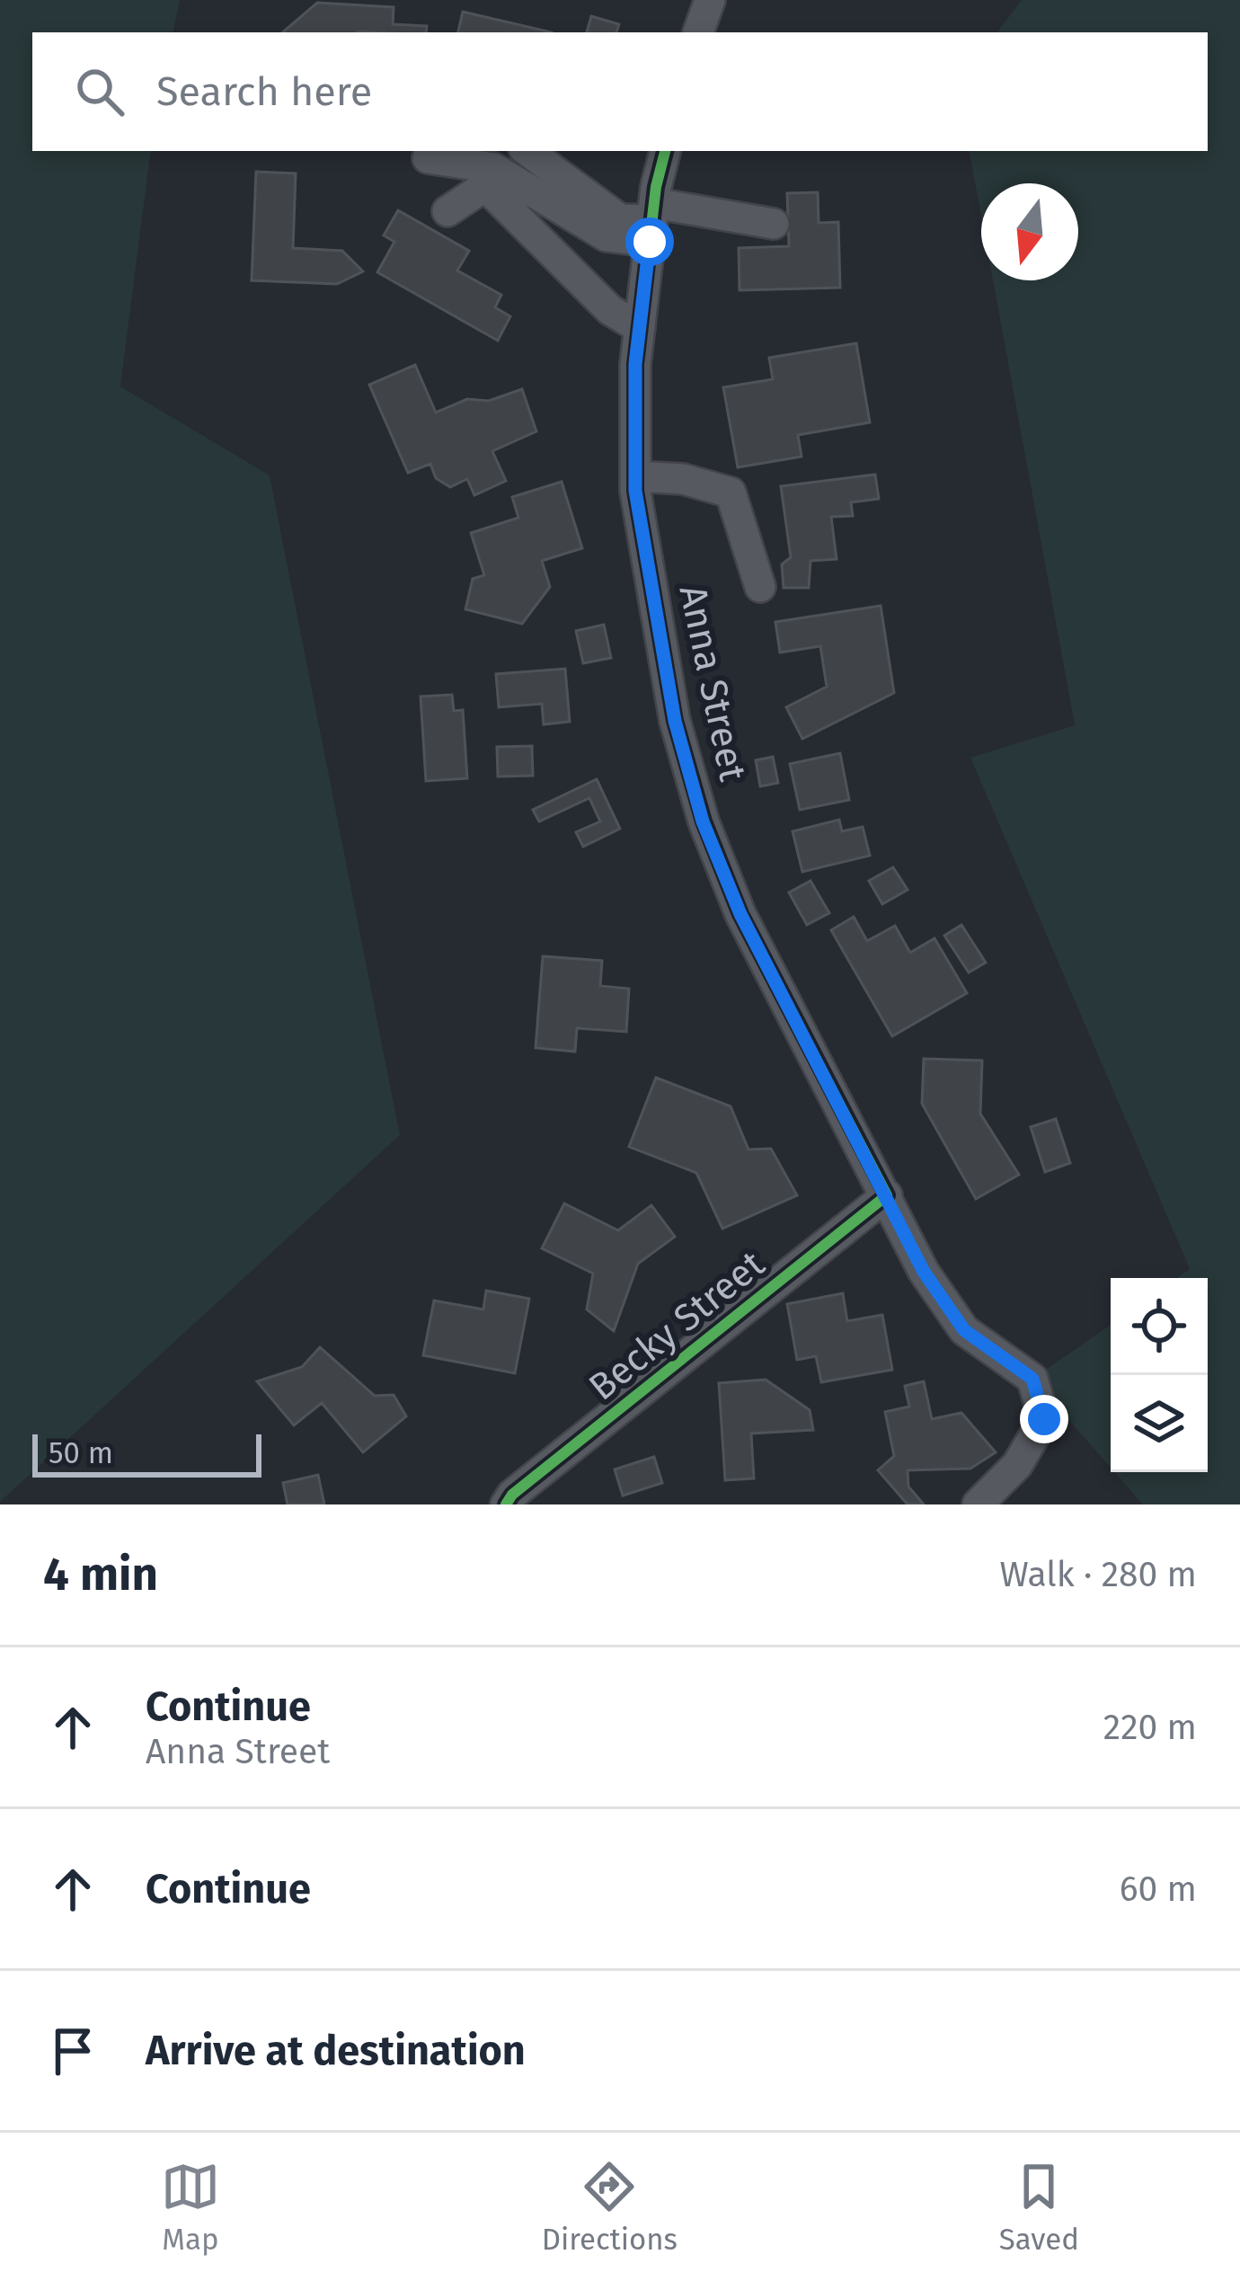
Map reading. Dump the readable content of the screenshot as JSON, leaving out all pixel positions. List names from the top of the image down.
{
  "streets": {
    "street": ["Anna Street", "Becky Street"]
  },
  "crossings": [
    ["Anna Street", "Becky Street"]
  ],
  "scale_bar": "50 m",
  "north": "bottom",
  "page": {
    "search": "Search here",
    "scale": "50 m",
    "heading": ["4 min", "Walk · 280 m"],
    "list": [
      ["Continue", "Anna Street", "220 m"],
      ["Continue", "60 m"],
      "Arrive at destination"
    ],
    "nav": ["Map", "Directions", "Saved"]
  }
}
